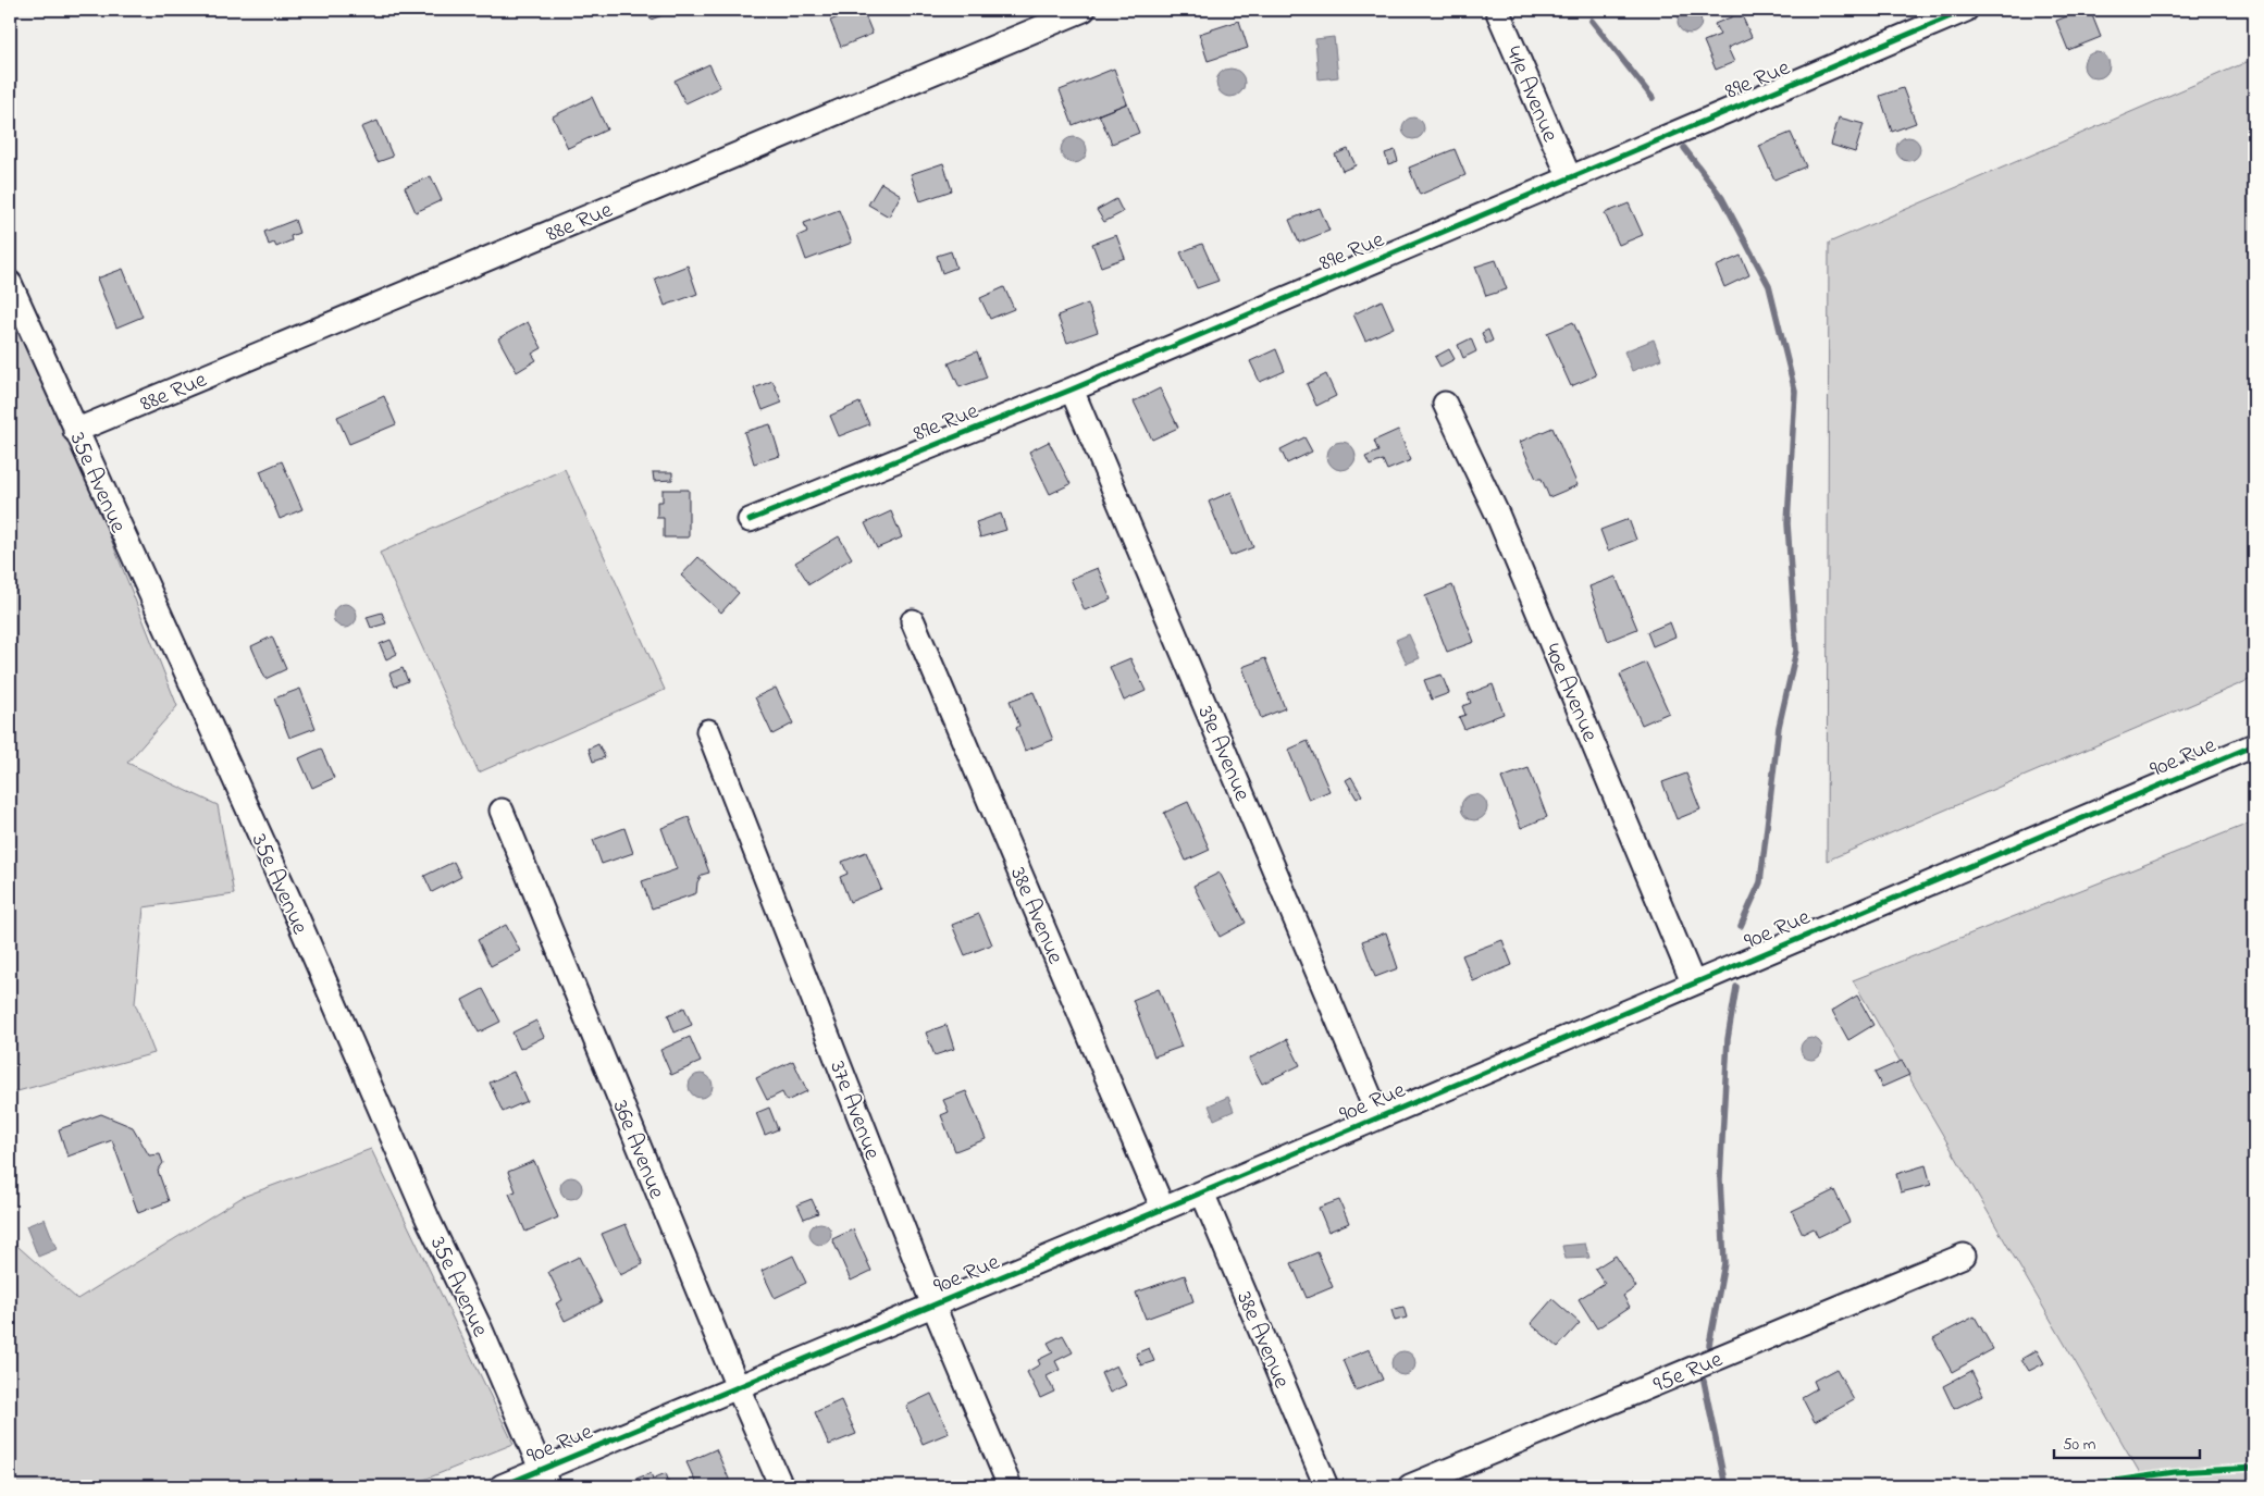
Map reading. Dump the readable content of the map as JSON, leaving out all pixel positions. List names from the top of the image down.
{
  "streets": {
    "street": [
      "89e Rue",
      "41e Avenue",
      "88e Rue",
      "35e Avenue",
      "40e Avenue",
      "39e Avenue",
      "90e Rue",
      "38e Avenue",
      "37e Avenue",
      "36e Avenue",
      "95e Rue"
    ]
  },
  "crossings": [
    ["89e Rue", "41e Avenue"],
    ["89e Rue", "39e Avenue"],
    ["88e Rue", "35e Avenue"],
    ["35e Avenue", "90e Rue"],
    ["40e Avenue", "90e Rue"],
    ["39e Avenue", "90e Rue"],
    ["90e Rue", "38e Avenue"],
    ["90e Rue", "37e Avenue"],
    ["90e Rue", "36e Avenue"]
  ],
  "scale_bar": "50 m"
}
